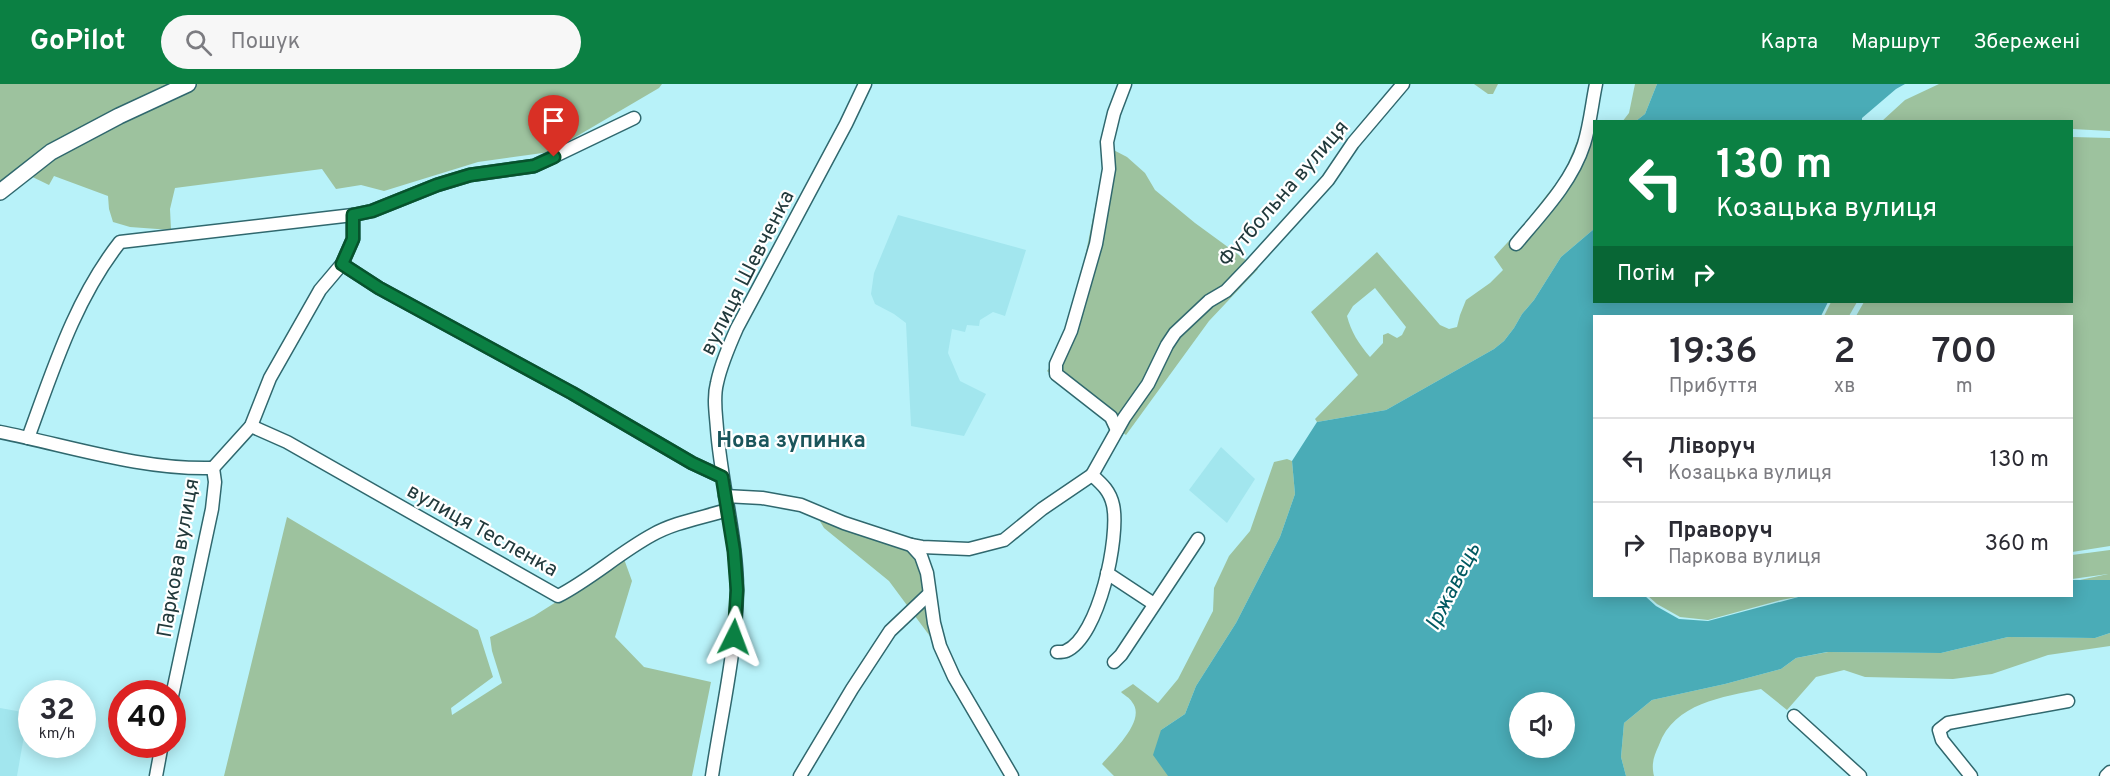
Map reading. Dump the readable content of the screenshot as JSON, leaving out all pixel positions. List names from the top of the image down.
{
  "streets": {
    "street": [
      "Футбольна вулиця",
      "вулиця Шевченка",
      "вулиця Тесленка",
      "Паркова вулиця"
    ]
  },
  "crossings": [
    ["вулиця Шевченка", "вулиця Тесленка"],
    ["вулиця Тесленка", "Паркова вулиця"]
  ],
  "districts": ["Нова зупинка"],
  "water": ["Іржавець"],
  "page": {
    "header": "GoPilot",
    "search": "Пошук",
    "nav": ["Карта", "Маршрут", "Збережені"],
    "turn": ["130 m", "Козацька вулиця"],
    "then": "Потім",
    "eta": [
      "19:36",
      "Прибуття",
      "2",
      "хв",
      "700",
      "m"
    ],
    "list": [
      {
        "name": "Ліворуч",
        "note": "Козацька вулиця",
        "value": "130 m"
      },
      {
        "name": "Праворуч",
        "note": "Паркова вулиця",
        "value": "360 m"
      }
    ],
    "speed": "32 km/h",
    "limit": "40"
  }
}
